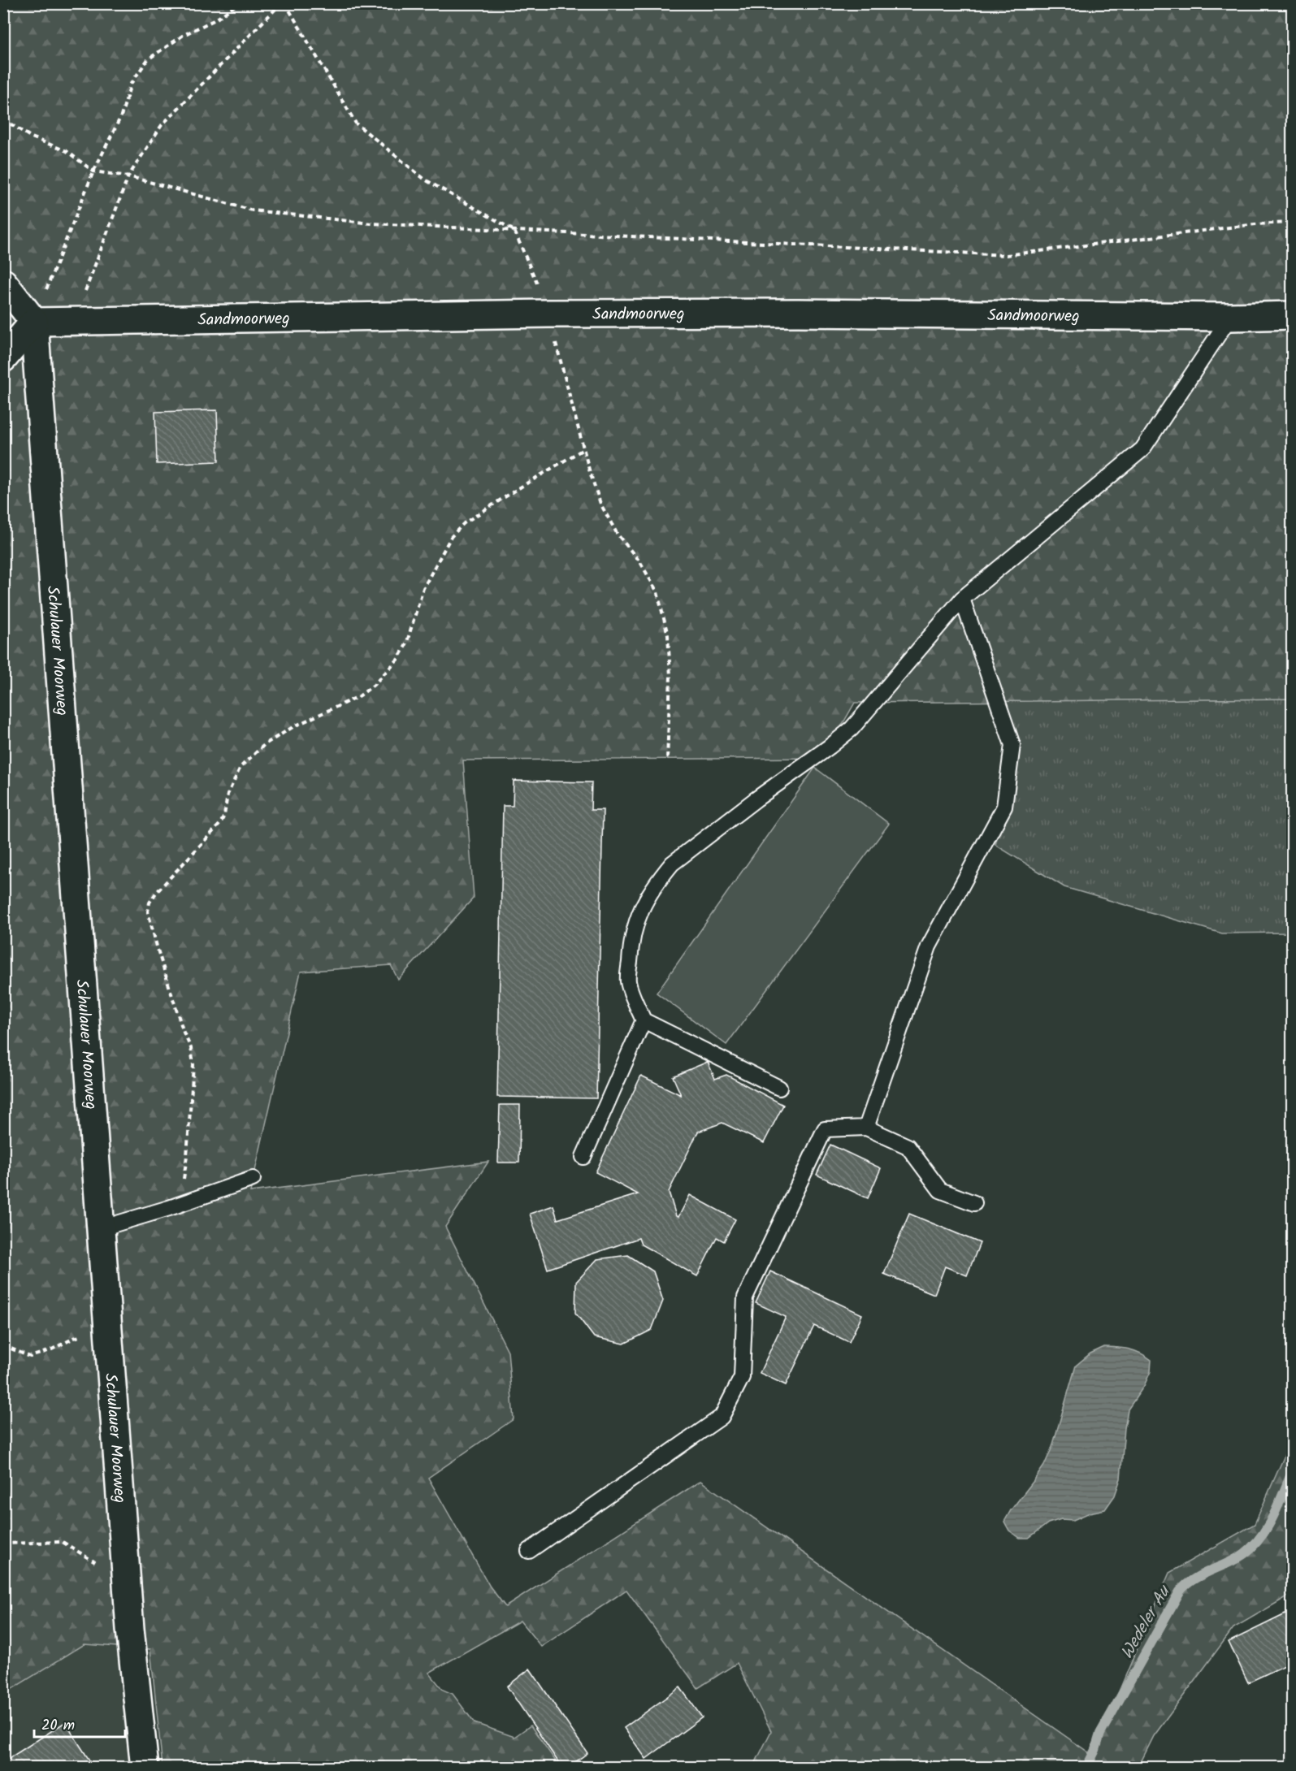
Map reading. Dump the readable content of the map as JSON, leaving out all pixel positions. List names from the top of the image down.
{
  "streets": {
    "street": ["Sandmoorweg", "Schulauer Moorweg"]
  },
  "crossings": [
    ["Sandmoorweg", "Schulauer Moorweg"]
  ],
  "water": ["Wedeler Au"],
  "scale_bar": "20 m"
}
